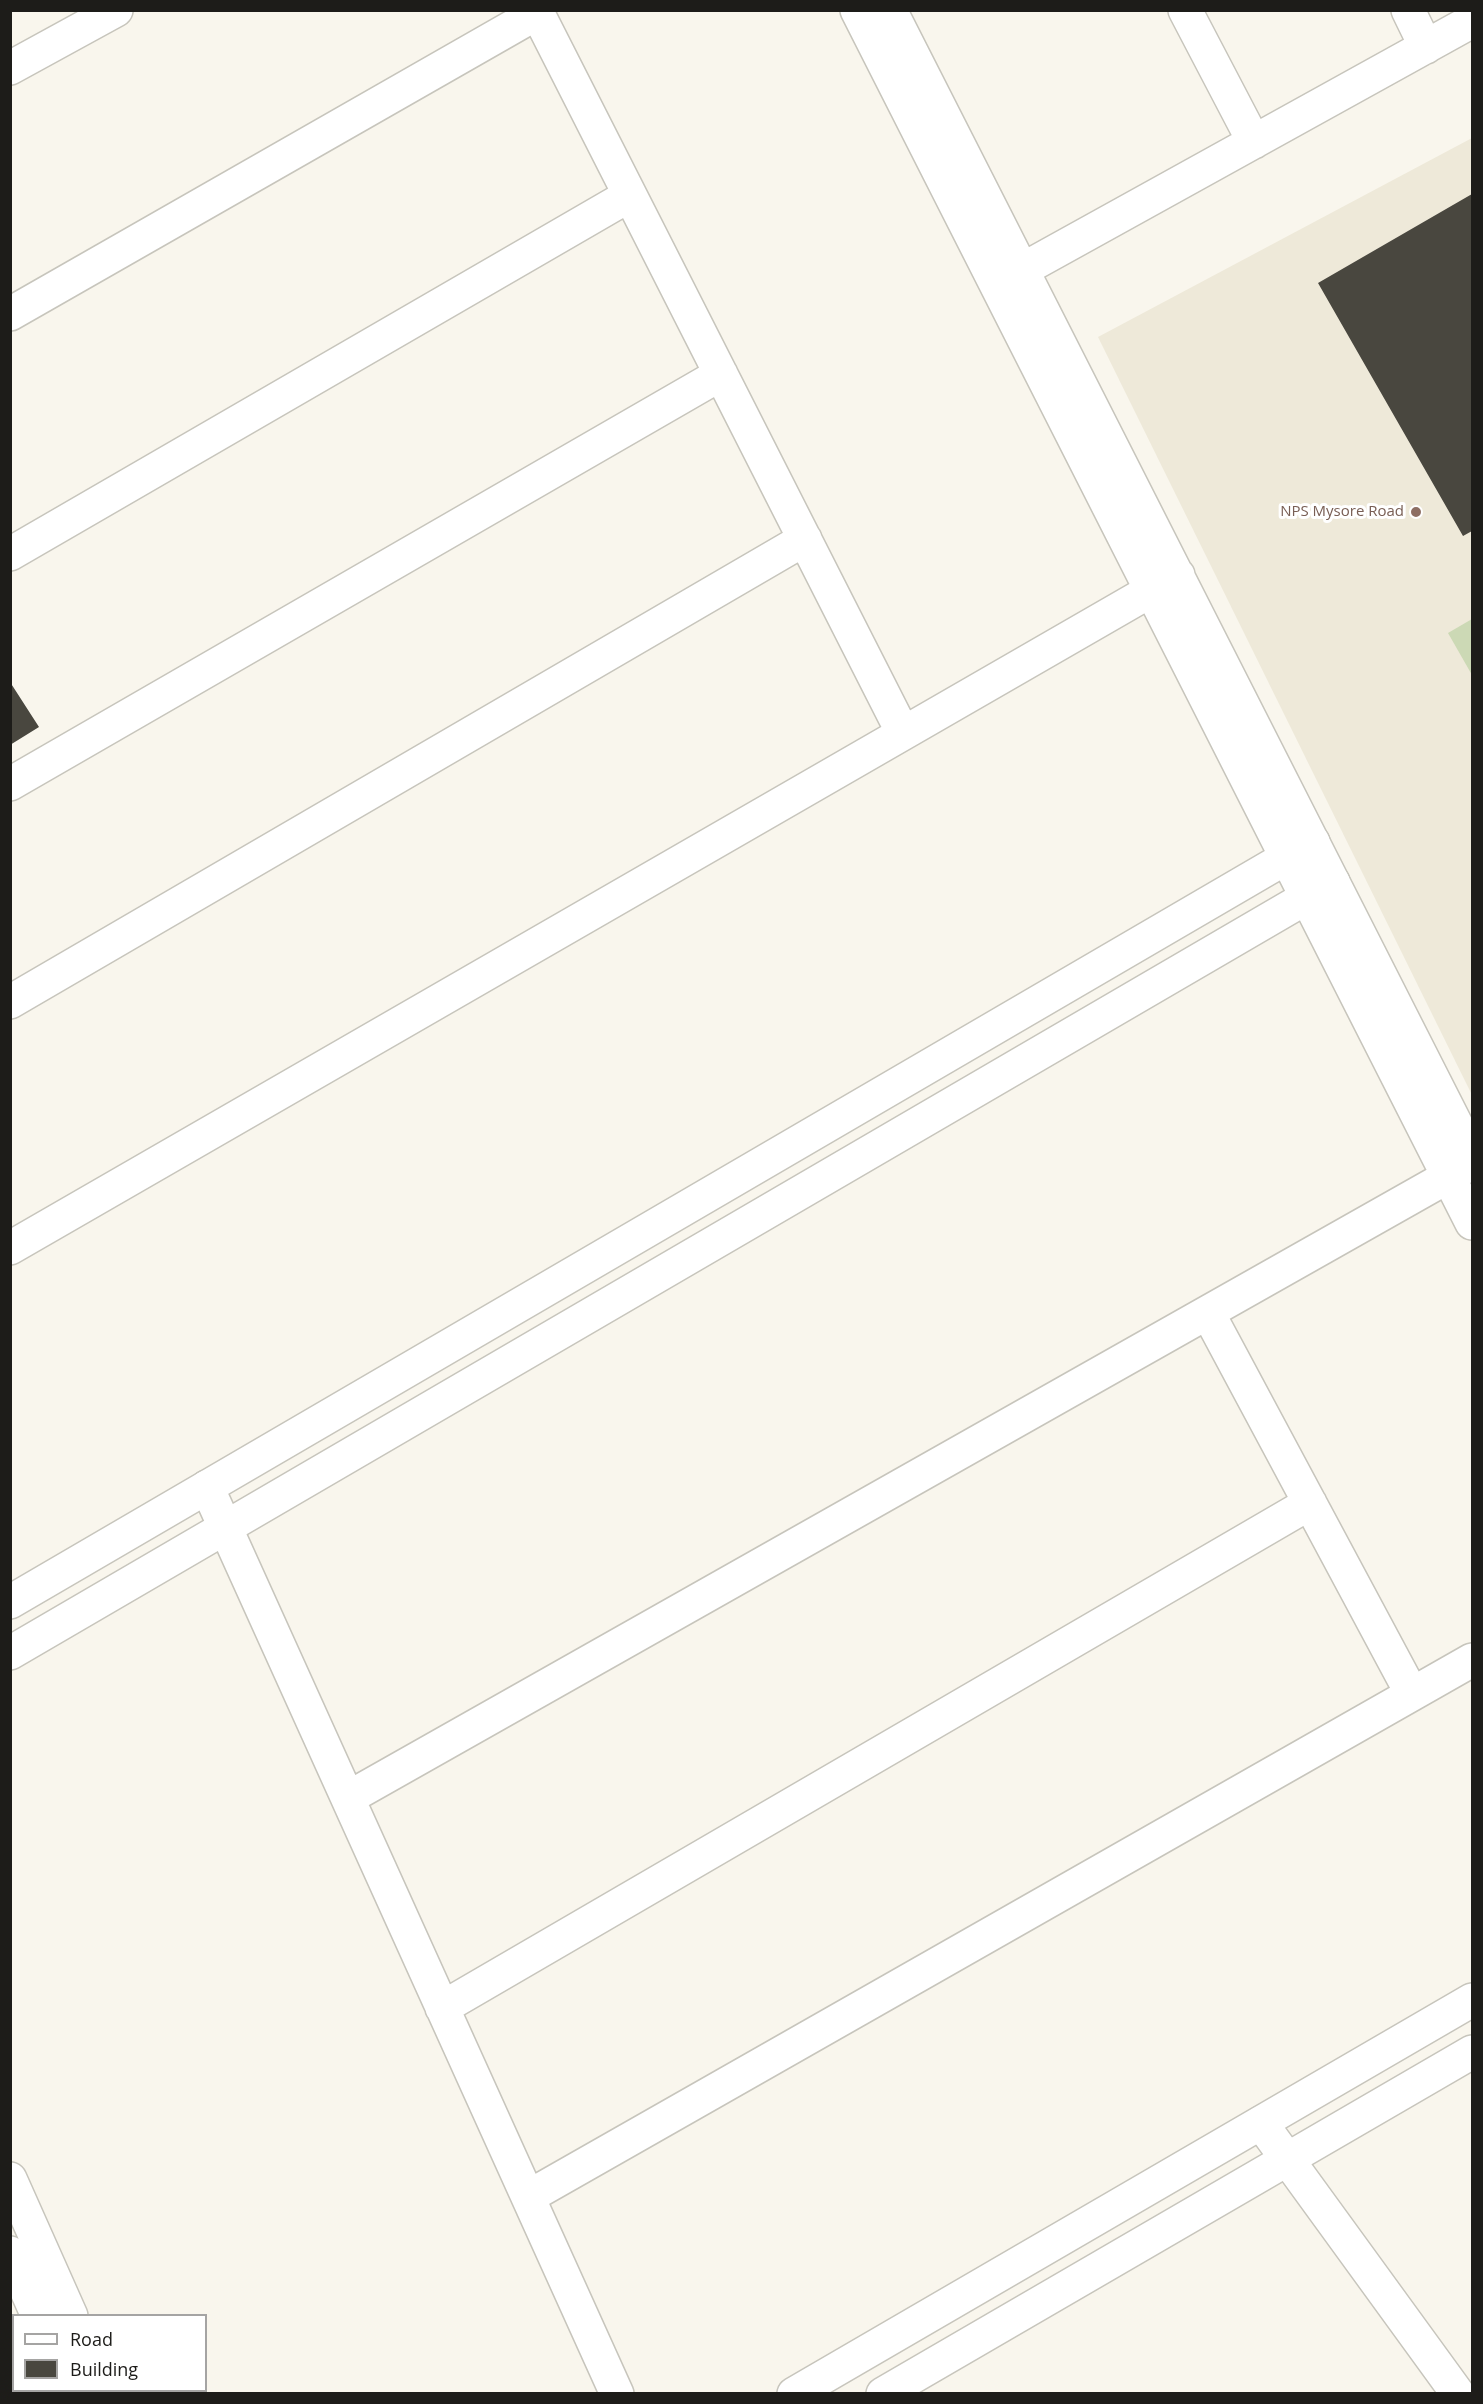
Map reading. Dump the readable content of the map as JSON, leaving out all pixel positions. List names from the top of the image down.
{
  "places": ["NPS Mysore Road"],
  "legend": ["Road", "Building"]
}
